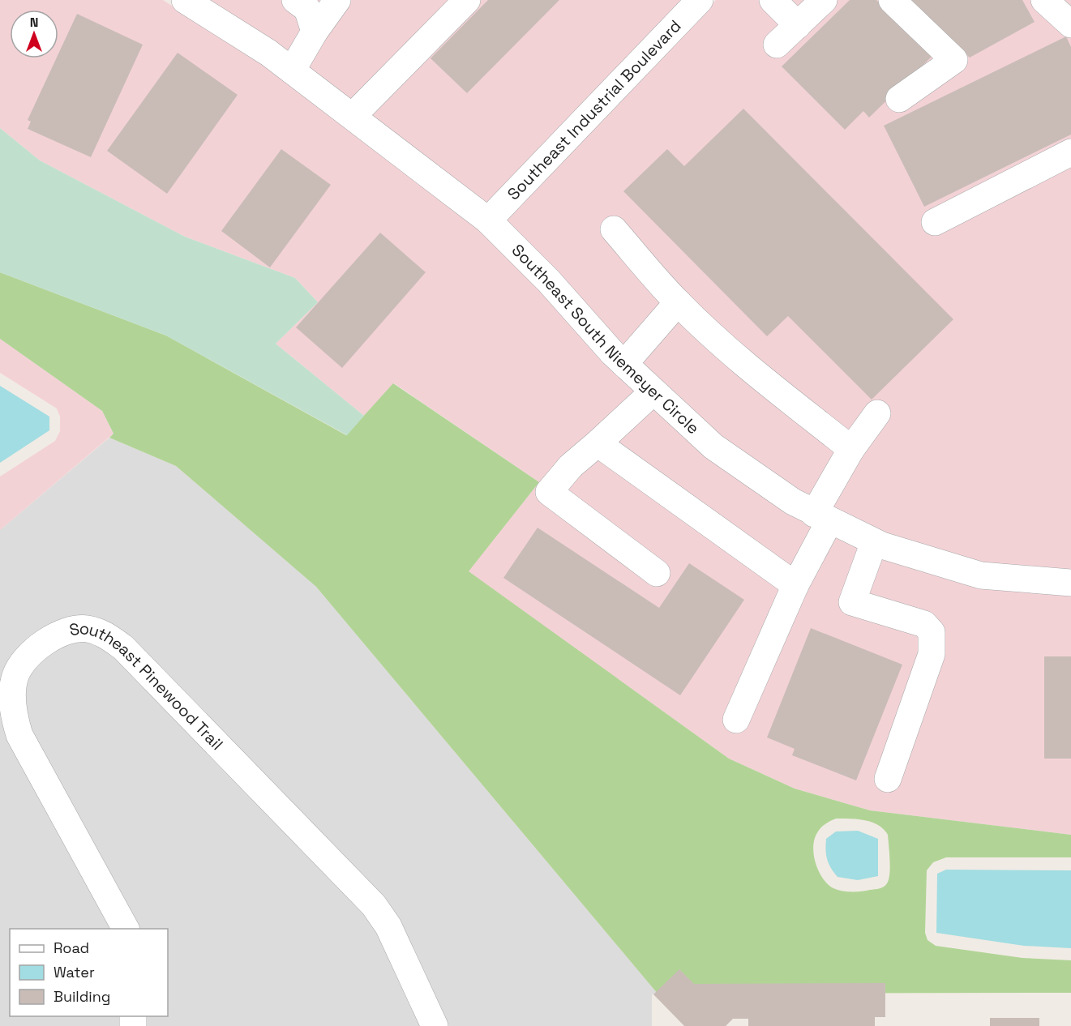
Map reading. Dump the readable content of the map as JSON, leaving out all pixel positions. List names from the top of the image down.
{
  "streets": {
    "street": ["Southeast Industrial Boulevard", "Southeast South Niemeyer Circle", "Southeast Pinewood Trail"]
  },
  "crossings": [
    ["Southeast Industrial Boulevard", "Southeast South Niemeyer Circle"]
  ],
  "legend": ["Road", "Water", "Building"],
  "north": "top"
}
